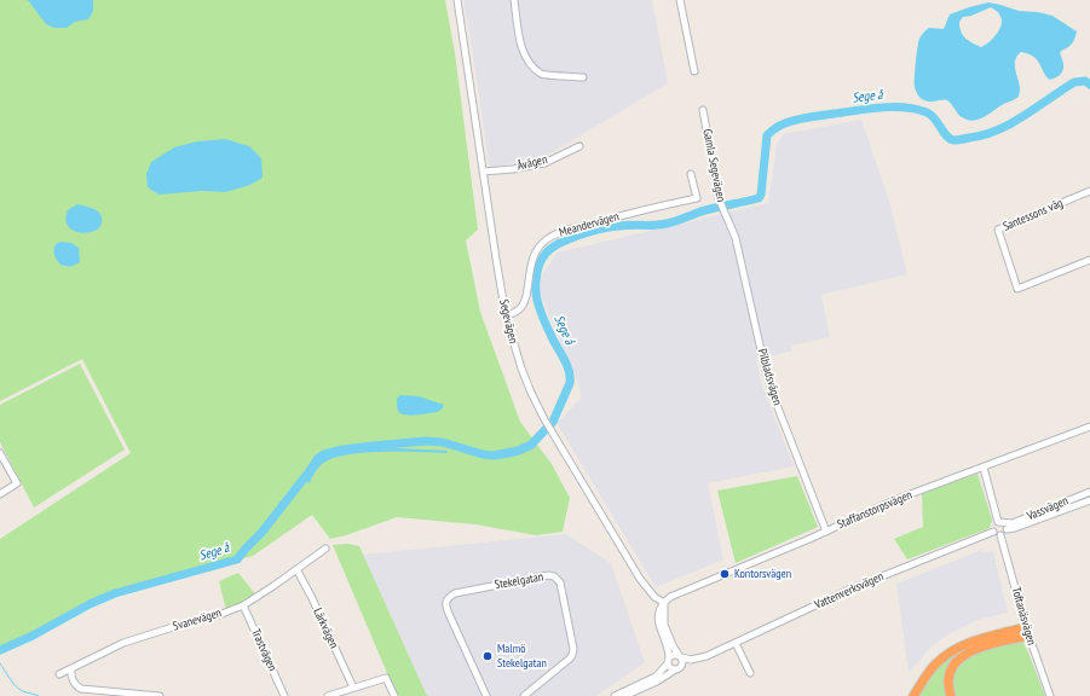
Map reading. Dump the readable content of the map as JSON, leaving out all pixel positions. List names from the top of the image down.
{
  "streets": {
    "street": [
      "Åvägen",
      "Gamla Segevägen",
      "Santessons väg",
      "Meandervägen",
      "Segevägen",
      "Pilbladsvägen",
      "Vassvägen",
      "Staffanstorpsvägen",
      "Stekelgatan",
      "Vattenverksvägen",
      "Toftanäsvägen",
      "Svanevägen",
      "Lärkvägen",
      "Trastvägen"
    ]
  },
  "crossings": [
    ["Åvägen", "Segevägen"],
    ["Gamla Segevägen", "Pilbladsvägen"],
    ["Meandervägen", "Segevägen"],
    ["Segevägen", "Staffanstorpsvägen"],
    ["Pilbladsvägen", "Staffanstorpsvägen"],
    ["Vassvägen", "Vattenverksvägen"],
    ["Vassvägen", "Toftanäsvägen"],
    ["Vattenverksvägen", "Toftanäsvägen"],
    ["Svanevägen", "Lärkvägen"],
    ["Svanevägen", "Trastvägen"]
  ],
  "water": ["Sege å"],
  "places": ["Kontorsvägen", "Malmö Stekelgatan"]
}
